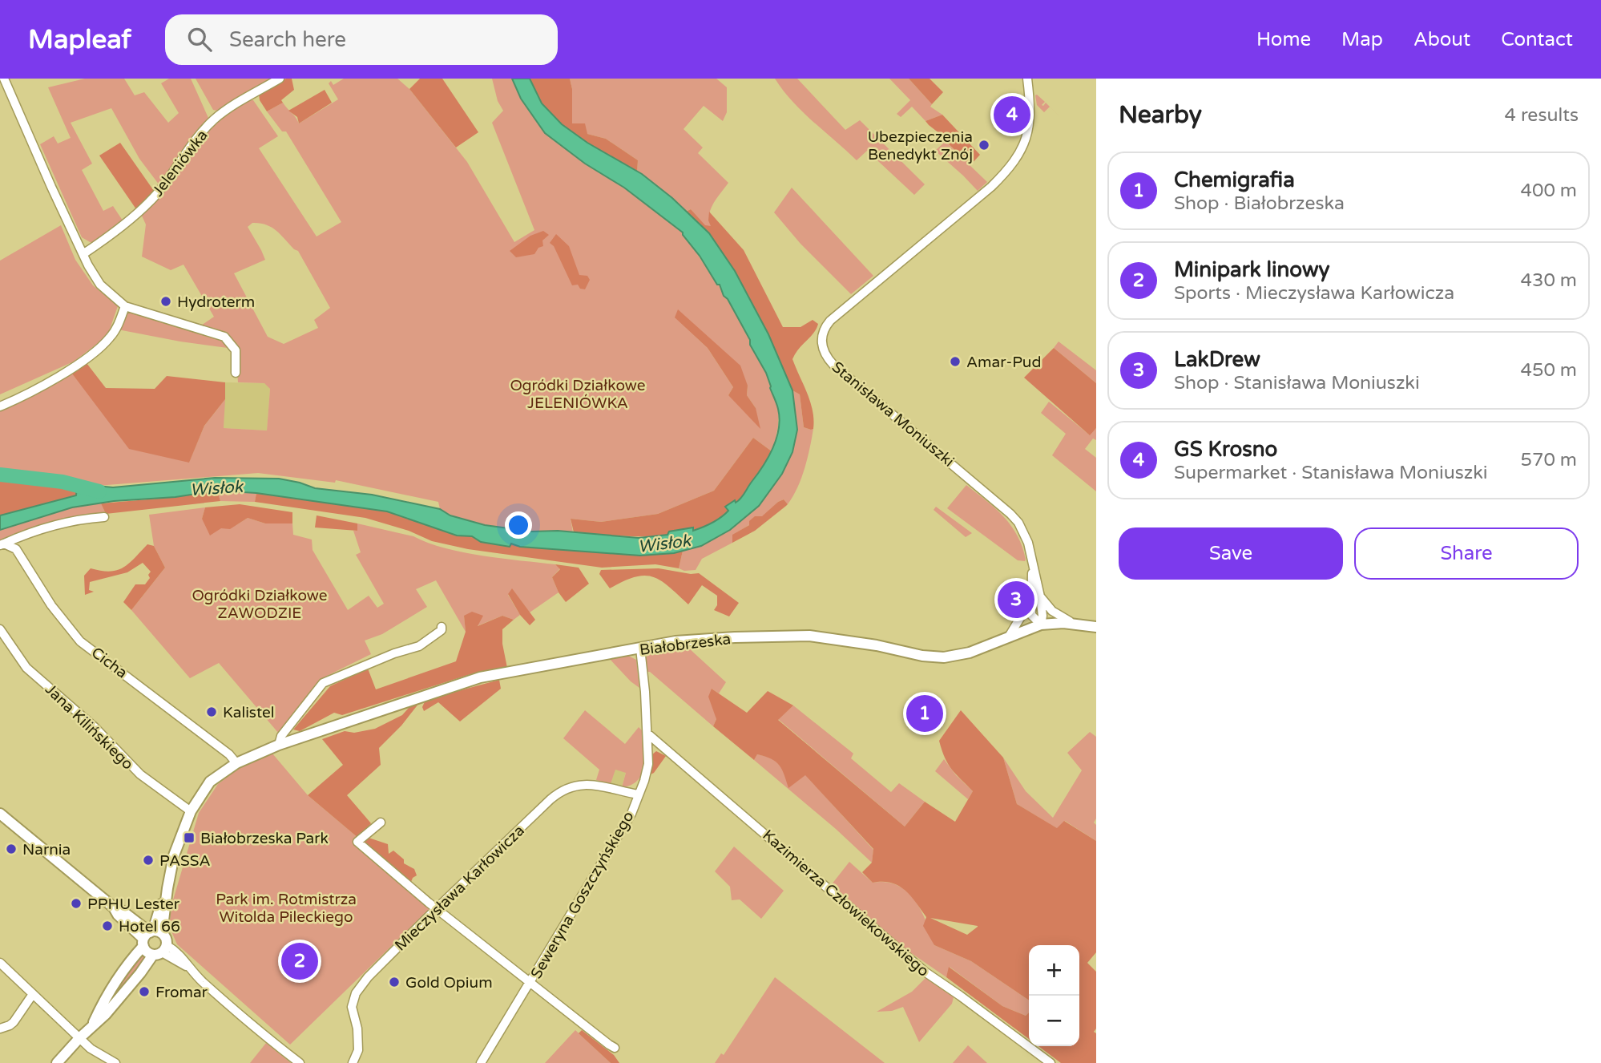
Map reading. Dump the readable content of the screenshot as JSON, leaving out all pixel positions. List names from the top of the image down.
{
  "streets": {
    "street": [
      "Jeleniówka",
      "Stanisława Moniuszki",
      "Białobrzeska",
      "Cicha",
      "Jana Kilińskiego",
      "Mieczysława Karłowicza",
      "Seweryna Goszczyńskiego",
      "Kazimierza Człowiekowskiego"
    ]
  },
  "crossings": [
    ["Stanisława Moniuszki", "Białobrzeska"],
    ["Białobrzeska", "Cicha"],
    ["Białobrzeska", "Jana Kilińskiego"],
    ["Białobrzeska", "Seweryna Goszczyńskiego"],
    ["Mieczysława Karłowicza", "Seweryna Goszczyńskiego"],
    ["Seweryna Goszczyńskiego", "Kazimierza Człowiekowskiego"]
  ],
  "water": ["Wisłok"],
  "parks": ["Ogródki Działkowe JELENIÓWKA", "Ogródki Działkowe ZAWODZIE", "Park im. Rotmistrza Witolda Pileckiego"],
  "places": {
    "other": [
      "Ubezpieczenia Benedykt Znój",
      "Hydroterm",
      "Amar-Pud",
      "Kalistel",
      "Narnia",
      "PASSA",
      "PPHU Lester",
      "Hotel 66",
      "Gold Opium",
      "Fromar"
    ],
    "transit": ["Białobrzeska Park"]
  },
  "page": {
    "header": "Mapleaf",
    "search": "Search here",
    "nav": [
      "Home",
      "Map",
      "About",
      "Contact"
    ],
    "heading": ["Nearby", "4 results"],
    "pins": [
      "4",
      "3",
      "1",
      "2"
    ],
    "list": [
      {
        "mark": "1",
        "name": "Chemigrafia",
        "note": "Shop · Białobrzeska",
        "value": "400 m"
      },
      {
        "mark": "2",
        "name": "Minipark linowy",
        "note": "Sports · Mieczysława Karłowicza",
        "value": "430 m"
      },
      {
        "mark": "3",
        "name": "LakDrew",
        "note": "Shop · Stanisława Moniuszki",
        "value": "450 m"
      },
      {
        "mark": "4",
        "name": "GS Krosno",
        "note": "Supermarket · Stanisława Moniuszki",
        "value": "570 m"
      }
    ],
    "buttons": ["Save", "Share"],
    "map_buttons": ["+", "−"]
  }
}
